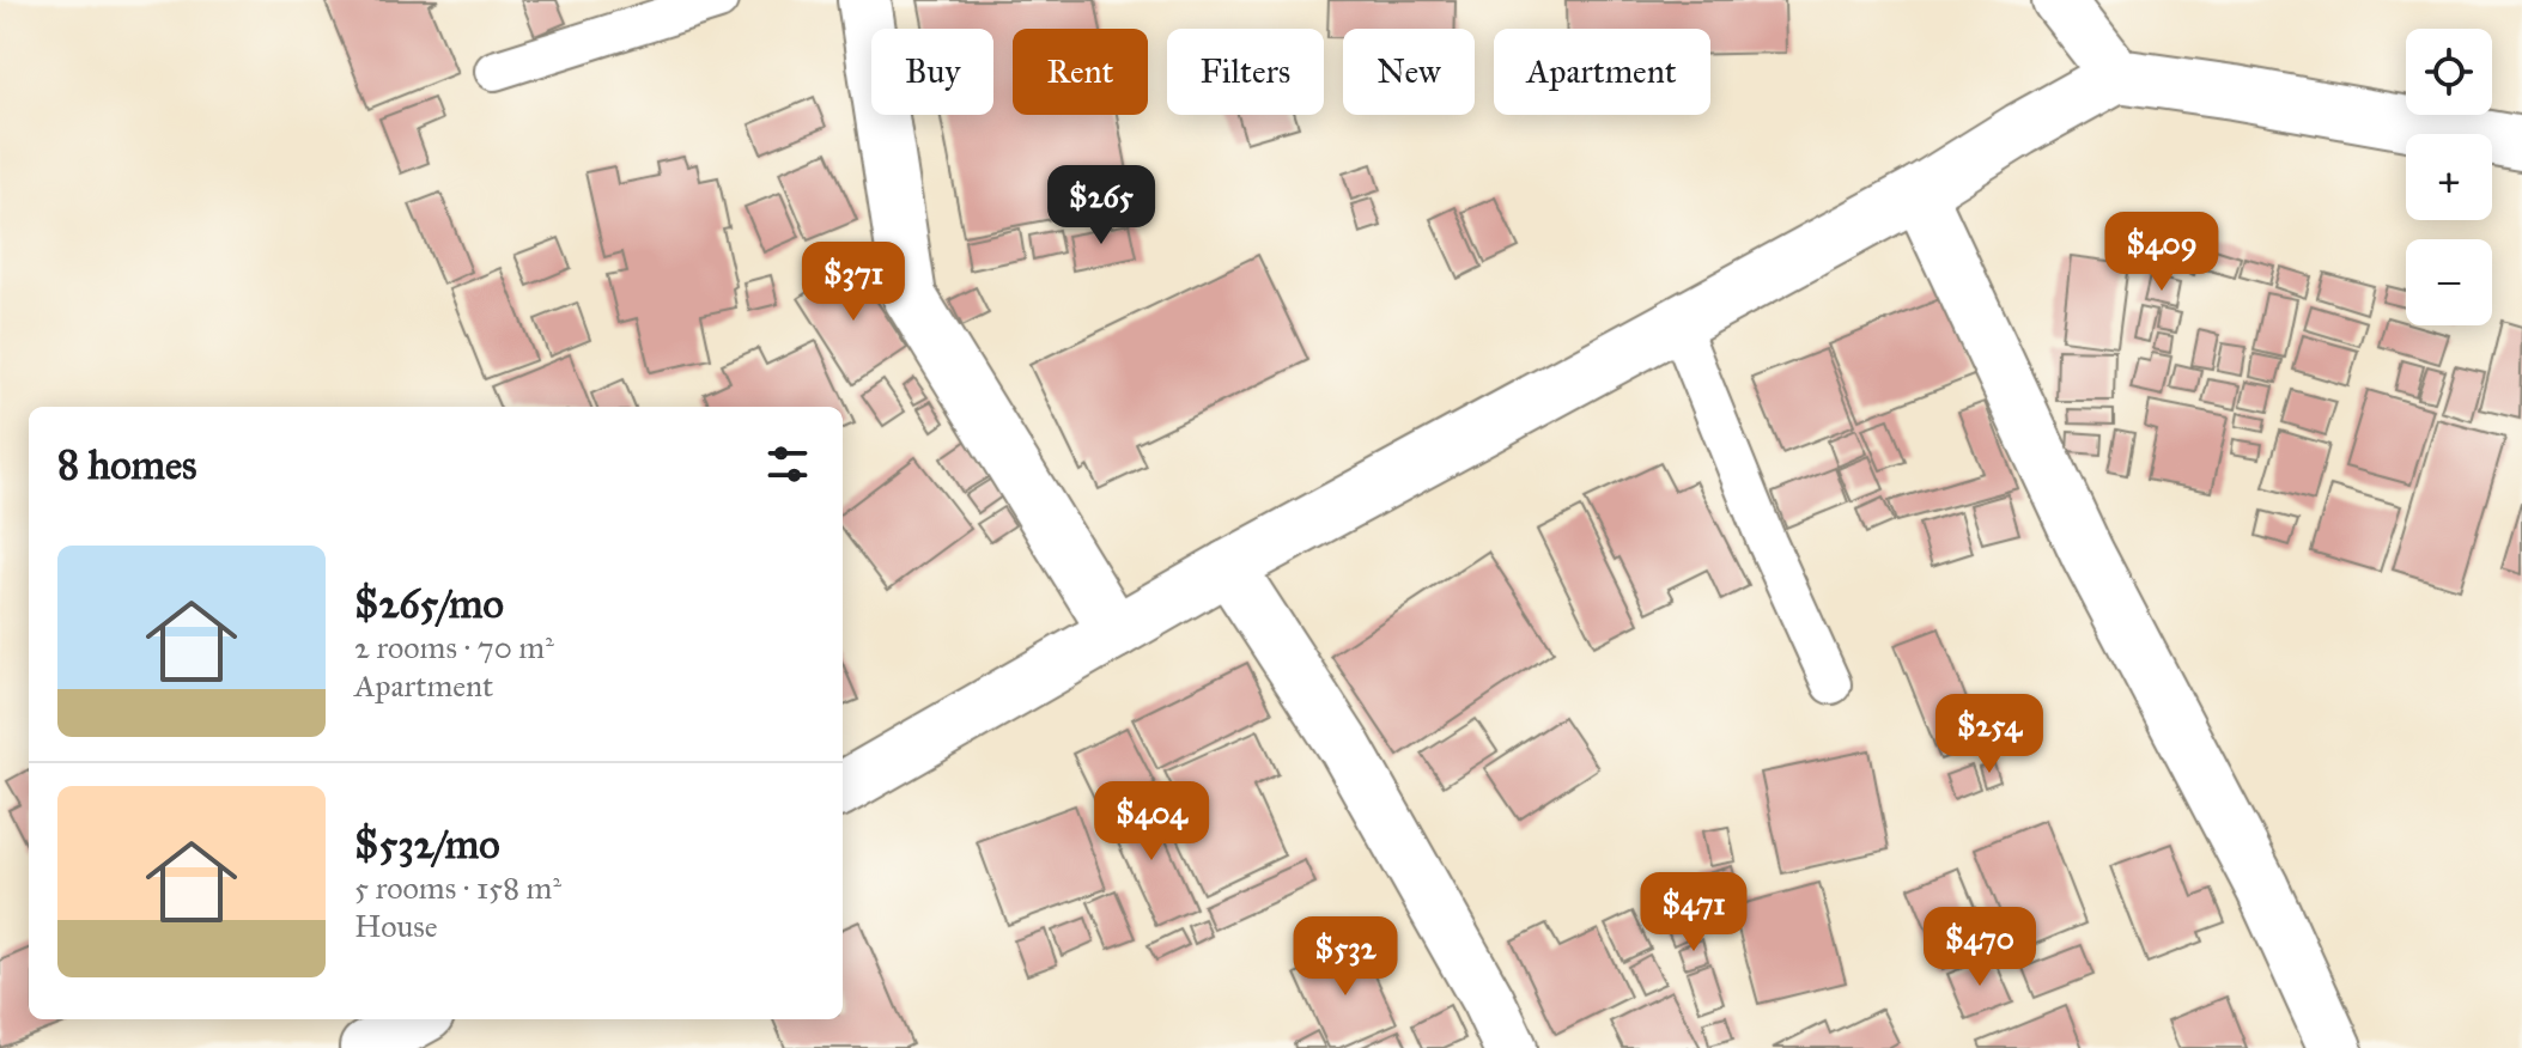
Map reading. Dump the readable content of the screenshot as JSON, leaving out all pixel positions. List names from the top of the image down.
{
  "page": {
    "map_buttons": ["+", "−"],
    "chip": [
      "Buy",
      "Rent",
      "Filters",
      "New",
      "Apartment"
    ],
    "price": [
      "$265",
      "$409",
      "$371",
      "$254",
      "$404",
      "$471",
      "$470",
      "$532"
    ],
    "heading": "8 homes",
    "list": [
      {
        "name": "$265/mo",
        "note": "2 rooms · 70 m² · Apartment"
      },
      {
        "name": "$532/mo",
        "note": "5 rooms · 158 m² · House"
      }
    ]
  }
}
